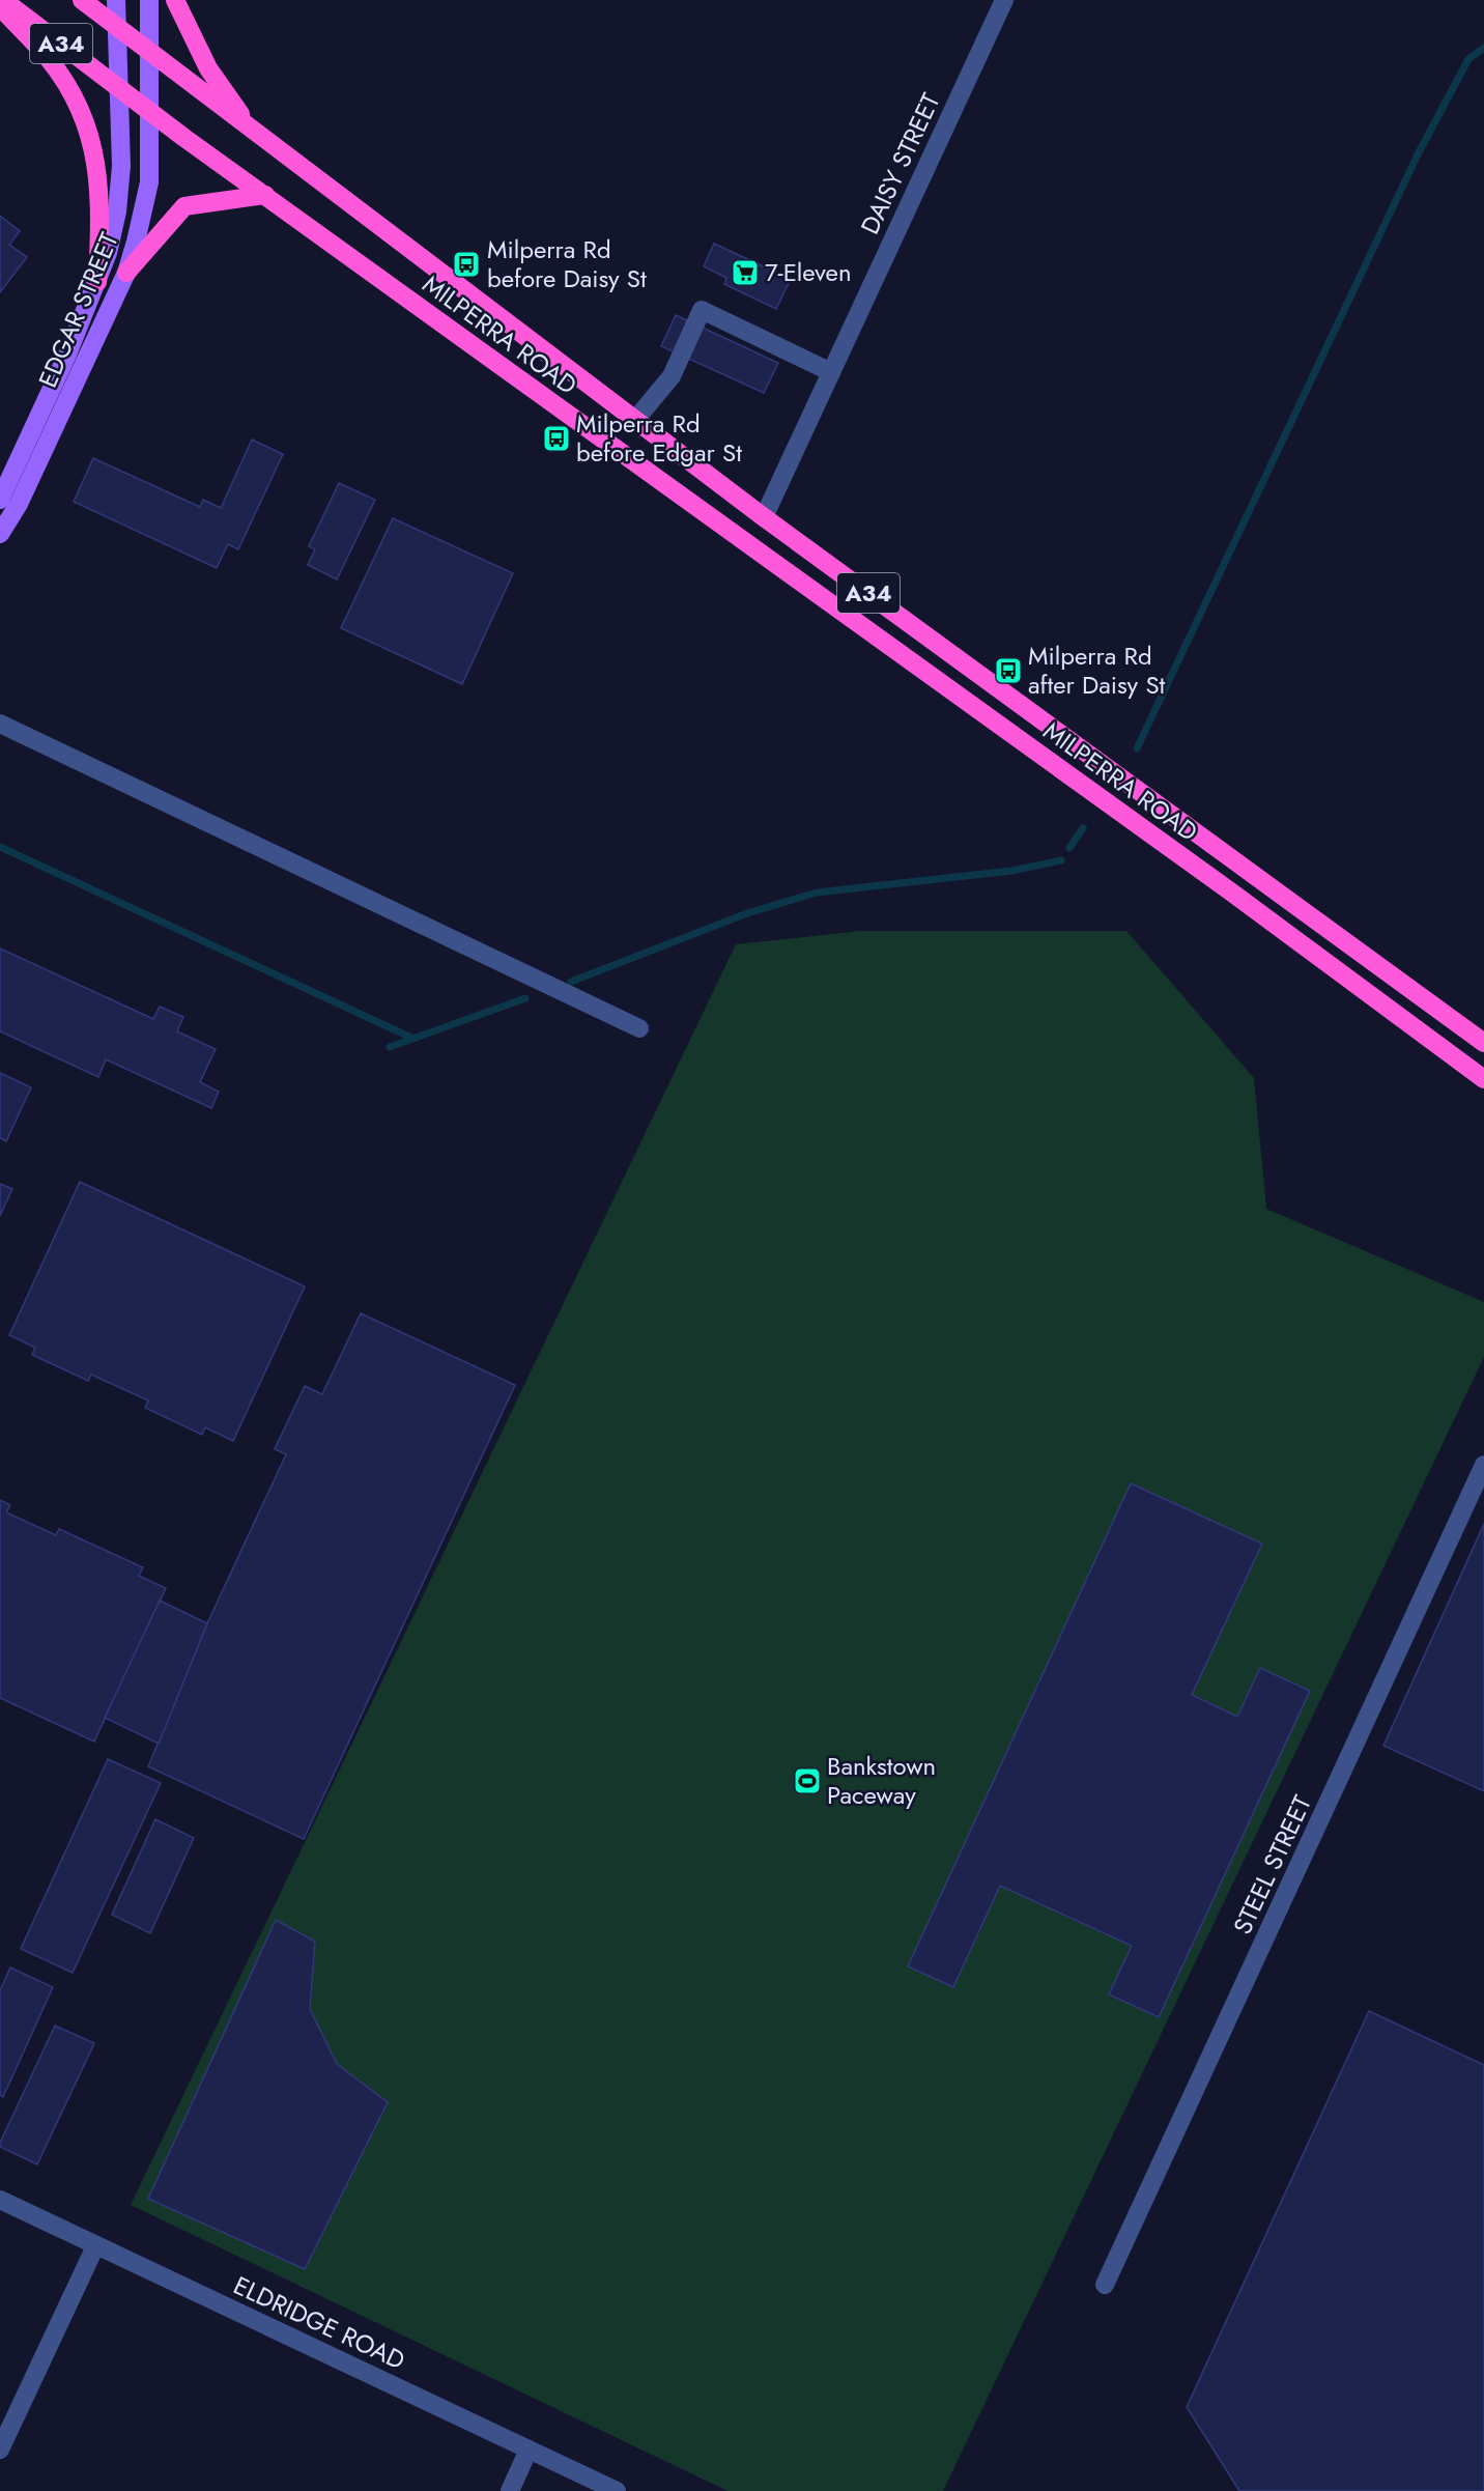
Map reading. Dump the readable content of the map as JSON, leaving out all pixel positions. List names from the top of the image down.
{
  "streets": {
    "highway": ["A34", "MILPERRA ROAD"],
    "main road": ["EDGAR STREET"],
    "street": ["DAISY STREET", "STEEL STREET", "ELDRIDGE ROAD"]
  },
  "crossings": [
    ["DAISY STREET", "MILPERRA ROAD"],
    ["EDGAR STREET", "MILPERRA ROAD"]
  ],
  "places": {
    "bus stop": ["Milperra Rd before Daisy St", "Milperra Rd before Edgar St", "Milperra Rd after Daisy St"],
    "supermarket": ["7-Eleven"],
    "sports": ["Bankstown Paceway"]
  }
}
